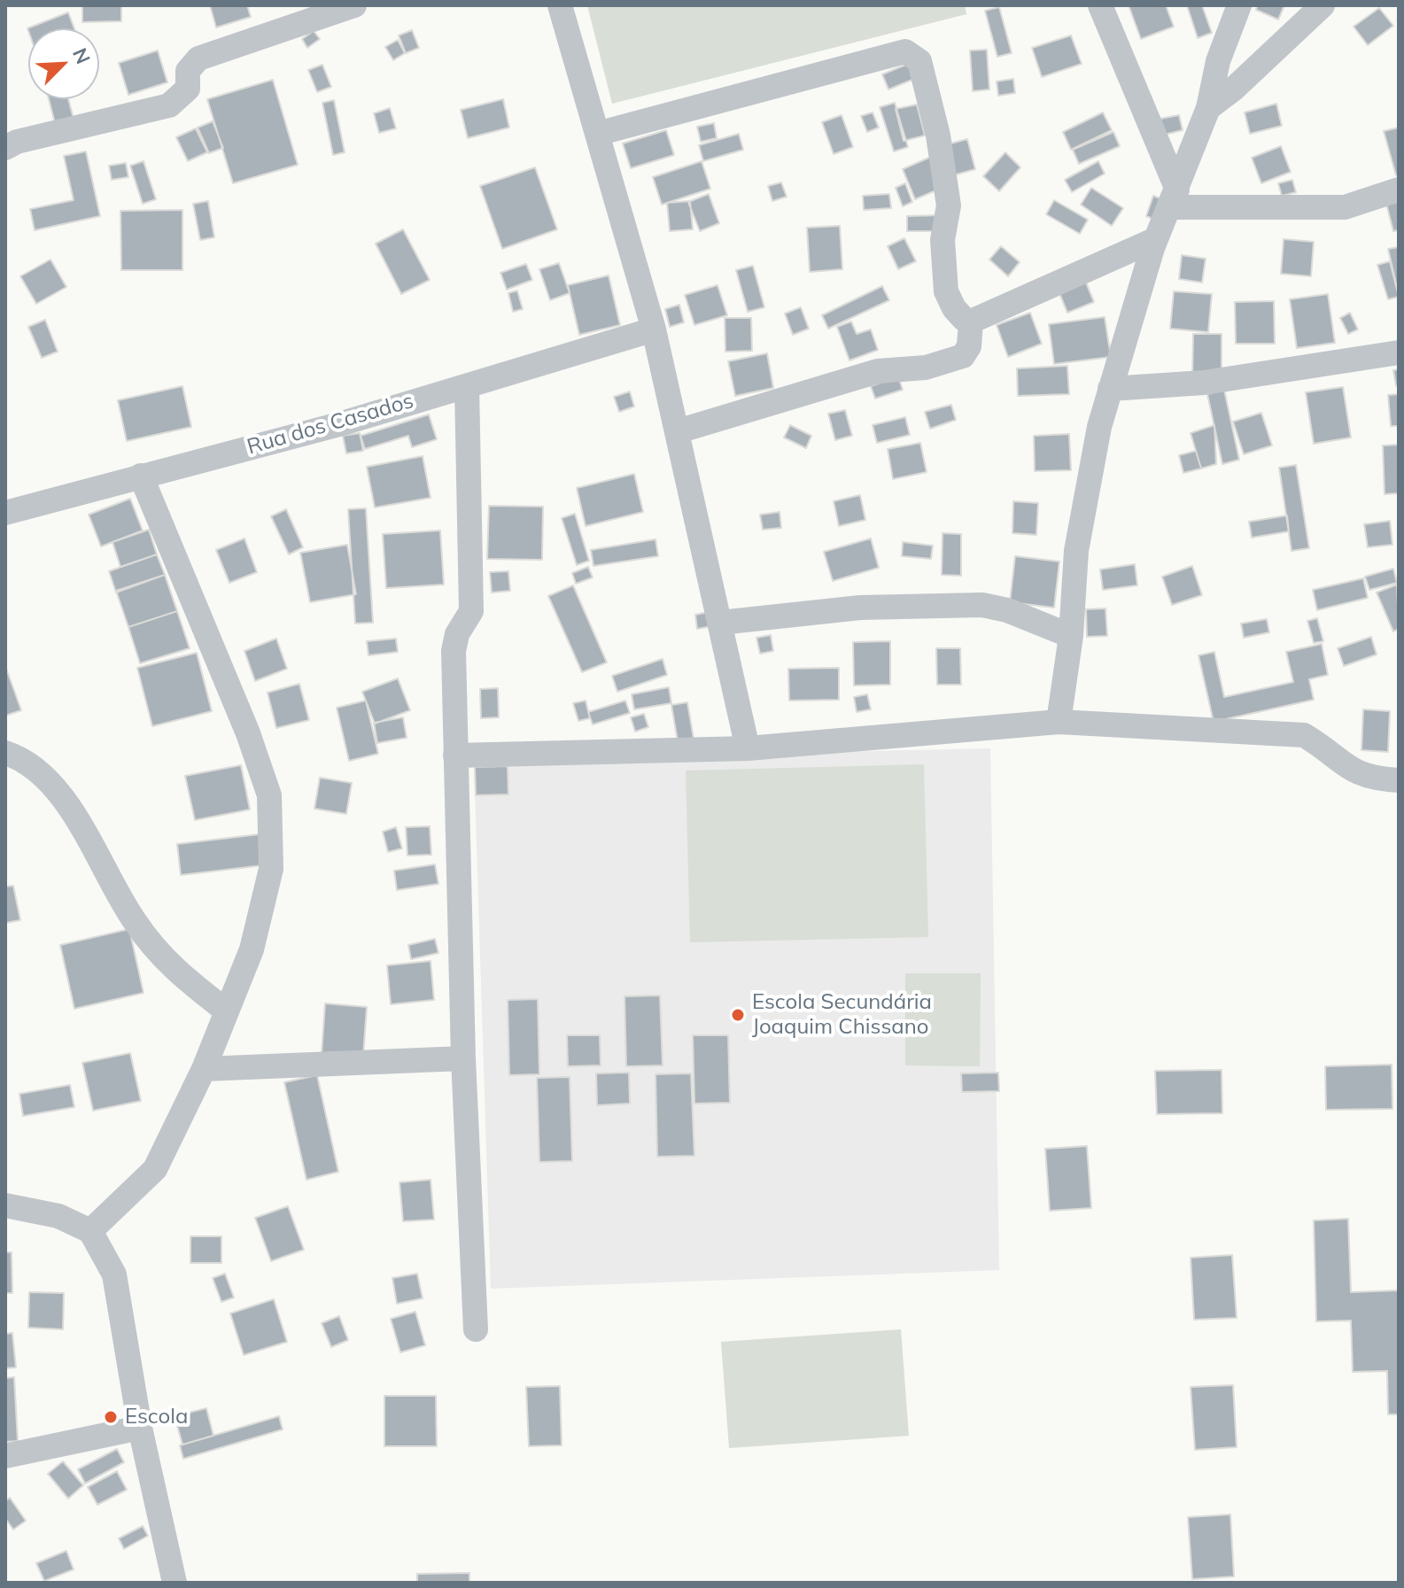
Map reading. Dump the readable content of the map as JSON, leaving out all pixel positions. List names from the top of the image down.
{
  "streets": {
    "street": ["Rua dos Casados"]
  },
  "places": ["Escola Secundária Joaquim Chissano", "Escola"],
  "north": "top right"
}
